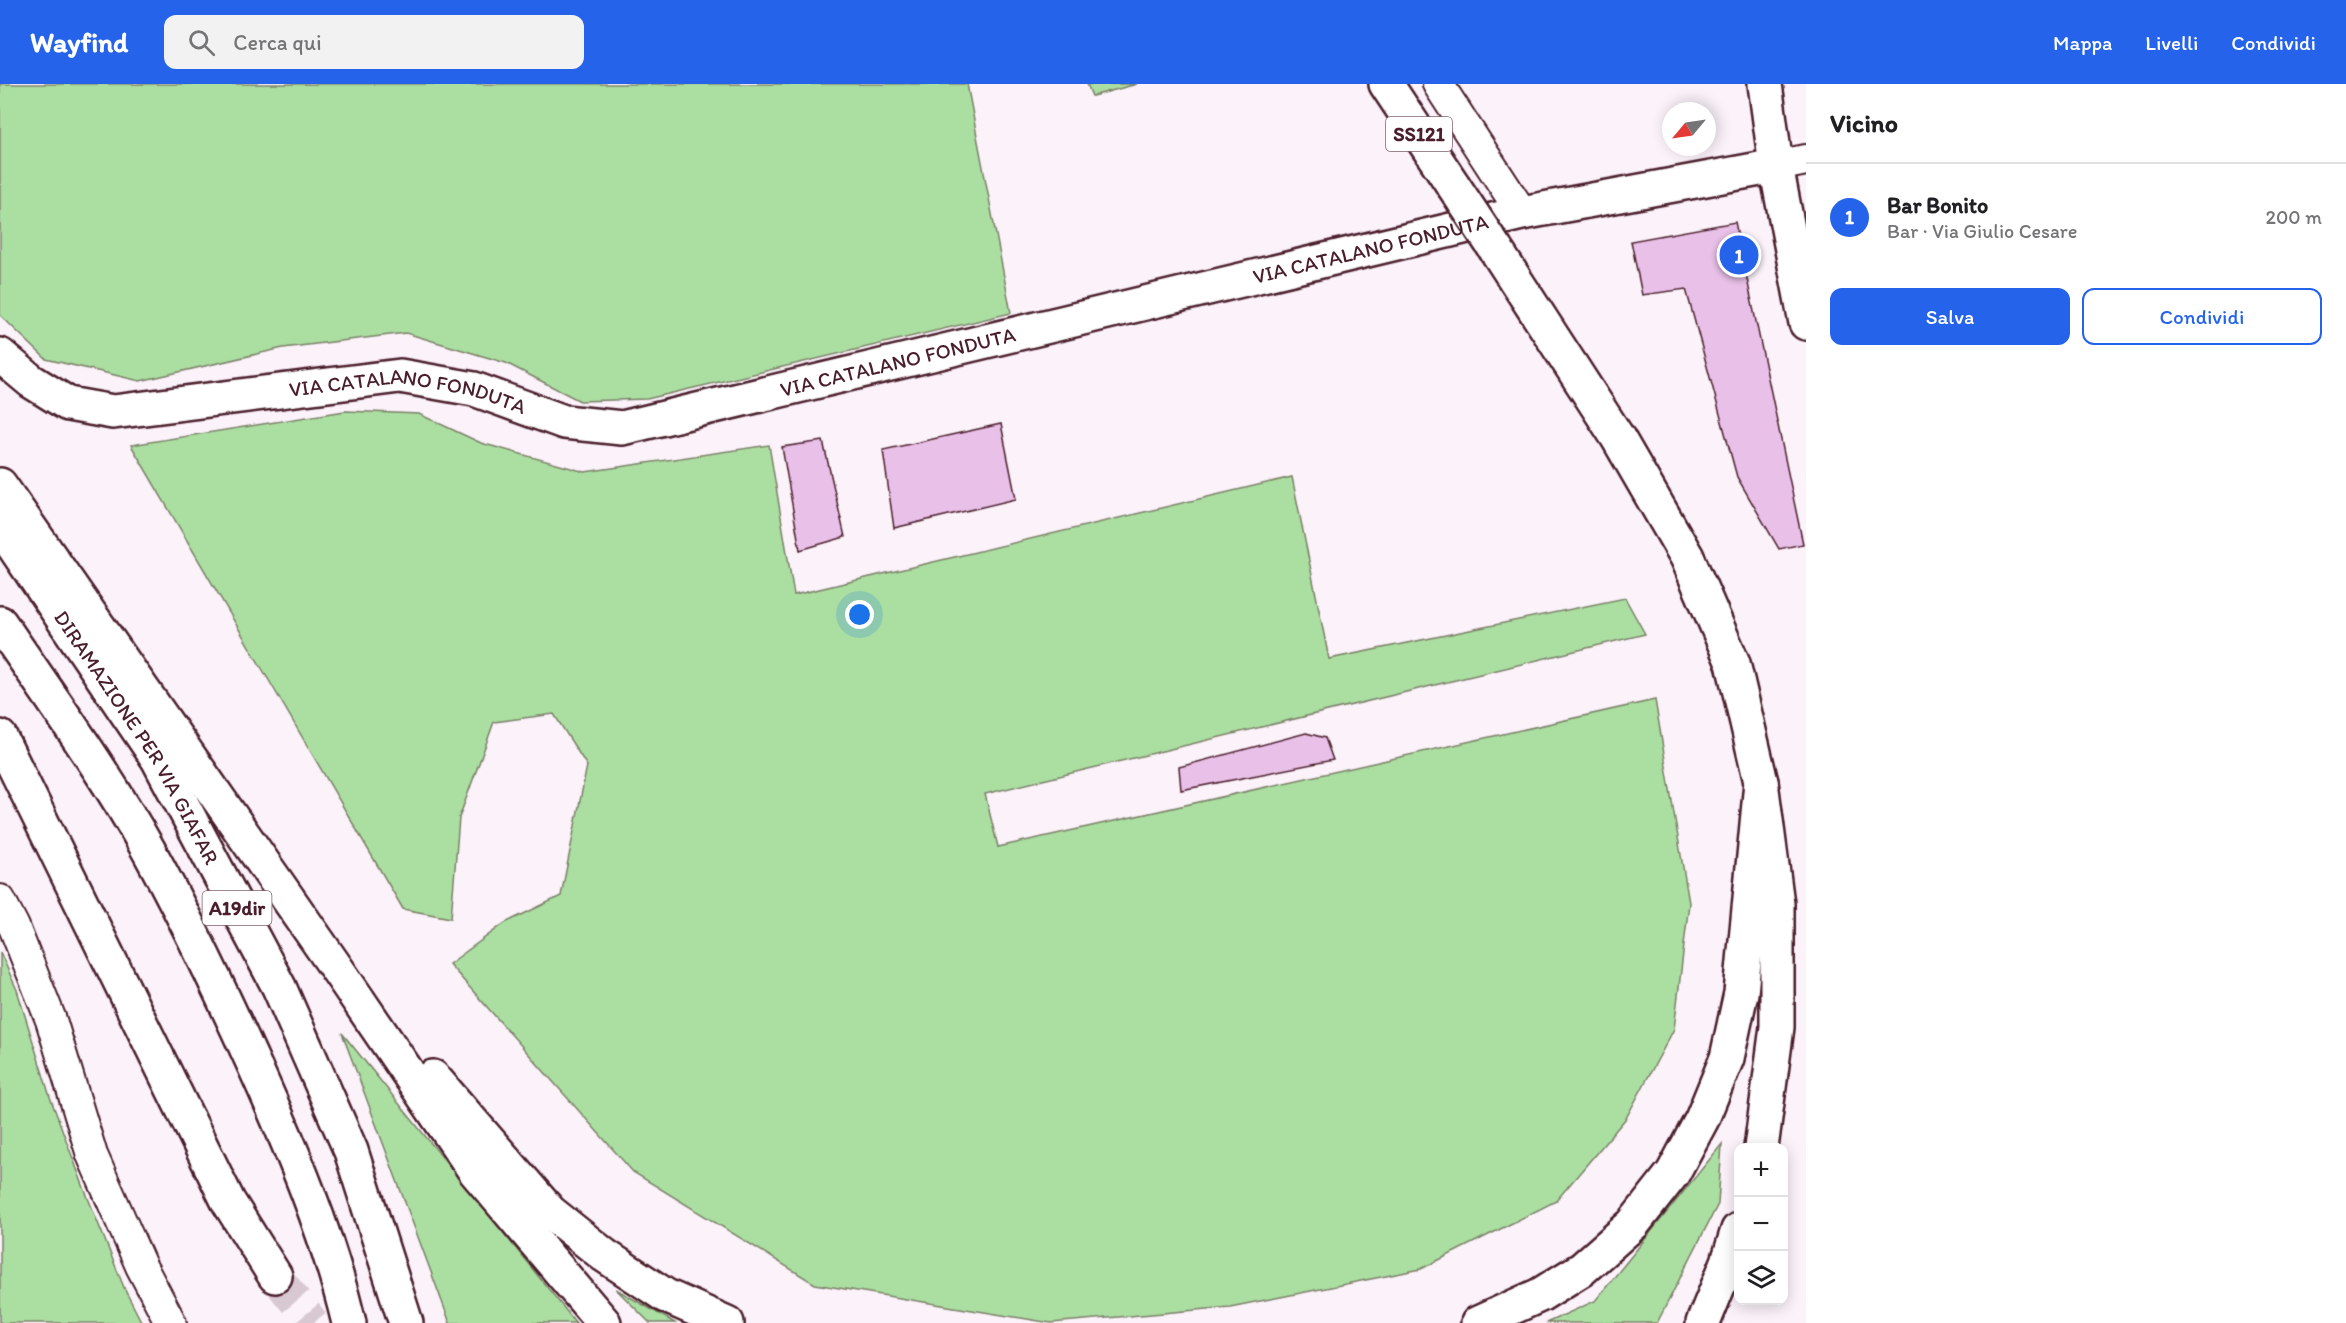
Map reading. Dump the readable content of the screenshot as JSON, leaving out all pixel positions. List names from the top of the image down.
{
  "streets": {
    "main road": [
      "SS121",
      "VIA CATALANO FONDUTA",
      "DIRAMAZIONE PER VIA GIAFAR",
      "A19dir"
    ]
  },
  "north": "bottom left",
  "page": {
    "header": "Wayfind",
    "search": "Cerca qui",
    "nav": ["Mappa", "Livelli", "Condividi"],
    "heading": "Vicino",
    "list": [
      {
        "mark": "1",
        "name": "Bar Bonito",
        "note": "Bar · Via Giulio Cesare",
        "value": "200 m"
      }
    ],
    "pins": "1",
    "buttons": ["Salva", "Condividi"],
    "map_buttons": ["+", "−"]
  }
}
